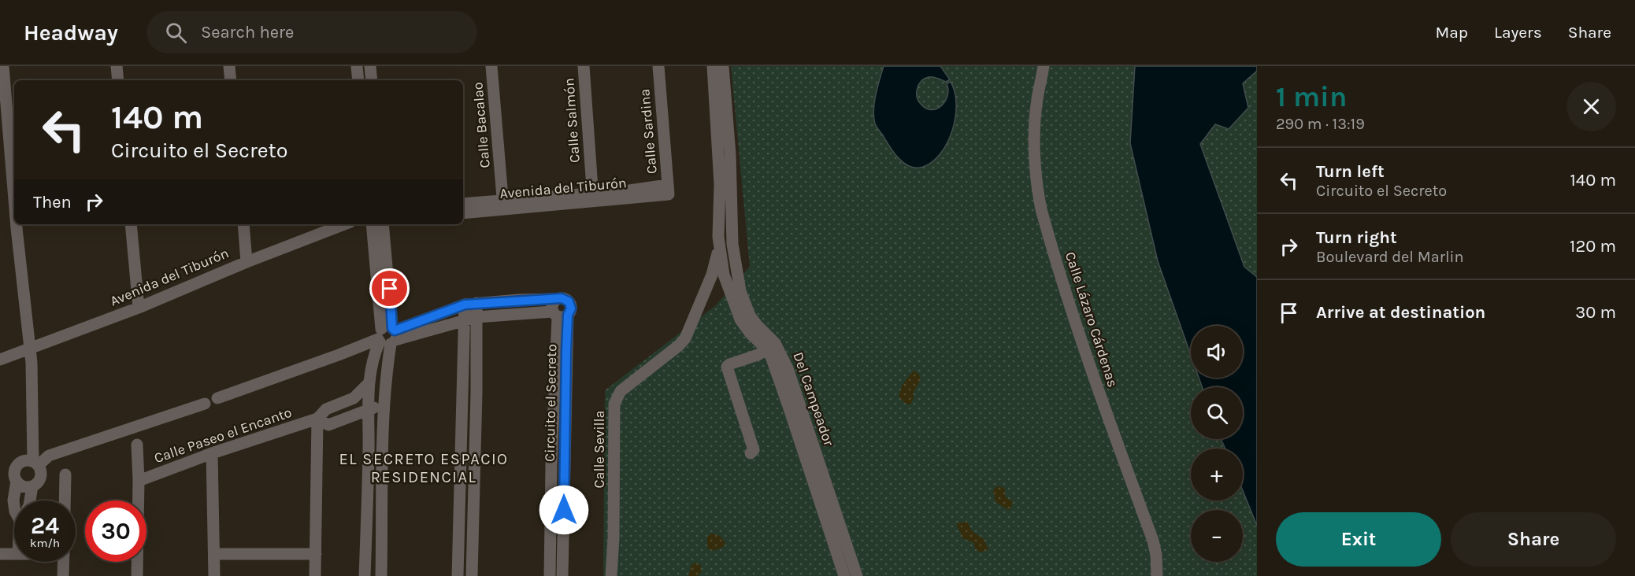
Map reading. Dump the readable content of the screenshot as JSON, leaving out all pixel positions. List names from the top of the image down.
{
  "streets": {
    "street": [
      "Calle Salmón",
      "Calle Bacalao",
      "Calle Sardina",
      "Avenida del Tiburón",
      "Calle Lázaro Cárdenas",
      "Del Campeador",
      "Circuito el Secreto",
      "Calle Paseo el Encanto",
      "Calle Sevilla"
    ]
  },
  "crossings": [
    ["Calle Salmón", "Avenida del Tiburón"],
    ["Calle Bacalao", "Avenida del Tiburón"],
    ["Calle Sardina", "Avenida del Tiburón"],
    ["Del Campeador", "Calle Sevilla"]
  ],
  "districts": ["EL SECRETO ESPACIO RESIDENCIAL"],
  "page": {
    "header": "Headway",
    "search": "Search here",
    "nav": ["Map", "Layers", "Share"],
    "heading": ["1 min", "290 m · 13:19"],
    "turn": ["140 m", "Circuito el Secreto"],
    "list": [
      {
        "name": "Turn left",
        "note": "Circuito el Secreto",
        "value": "140 m"
      },
      {
        "name": "Turn right",
        "note": "Boulevard del Marlin",
        "value": "120 m"
      },
      {
        "name": "Arrive at destination",
        "value": "30 m"
      }
    ],
    "then": "Then",
    "map_buttons": ["+", "−"],
    "speed": "24 km/h",
    "limit": "30",
    "buttons": ["Exit", "Share"]
  }
}
